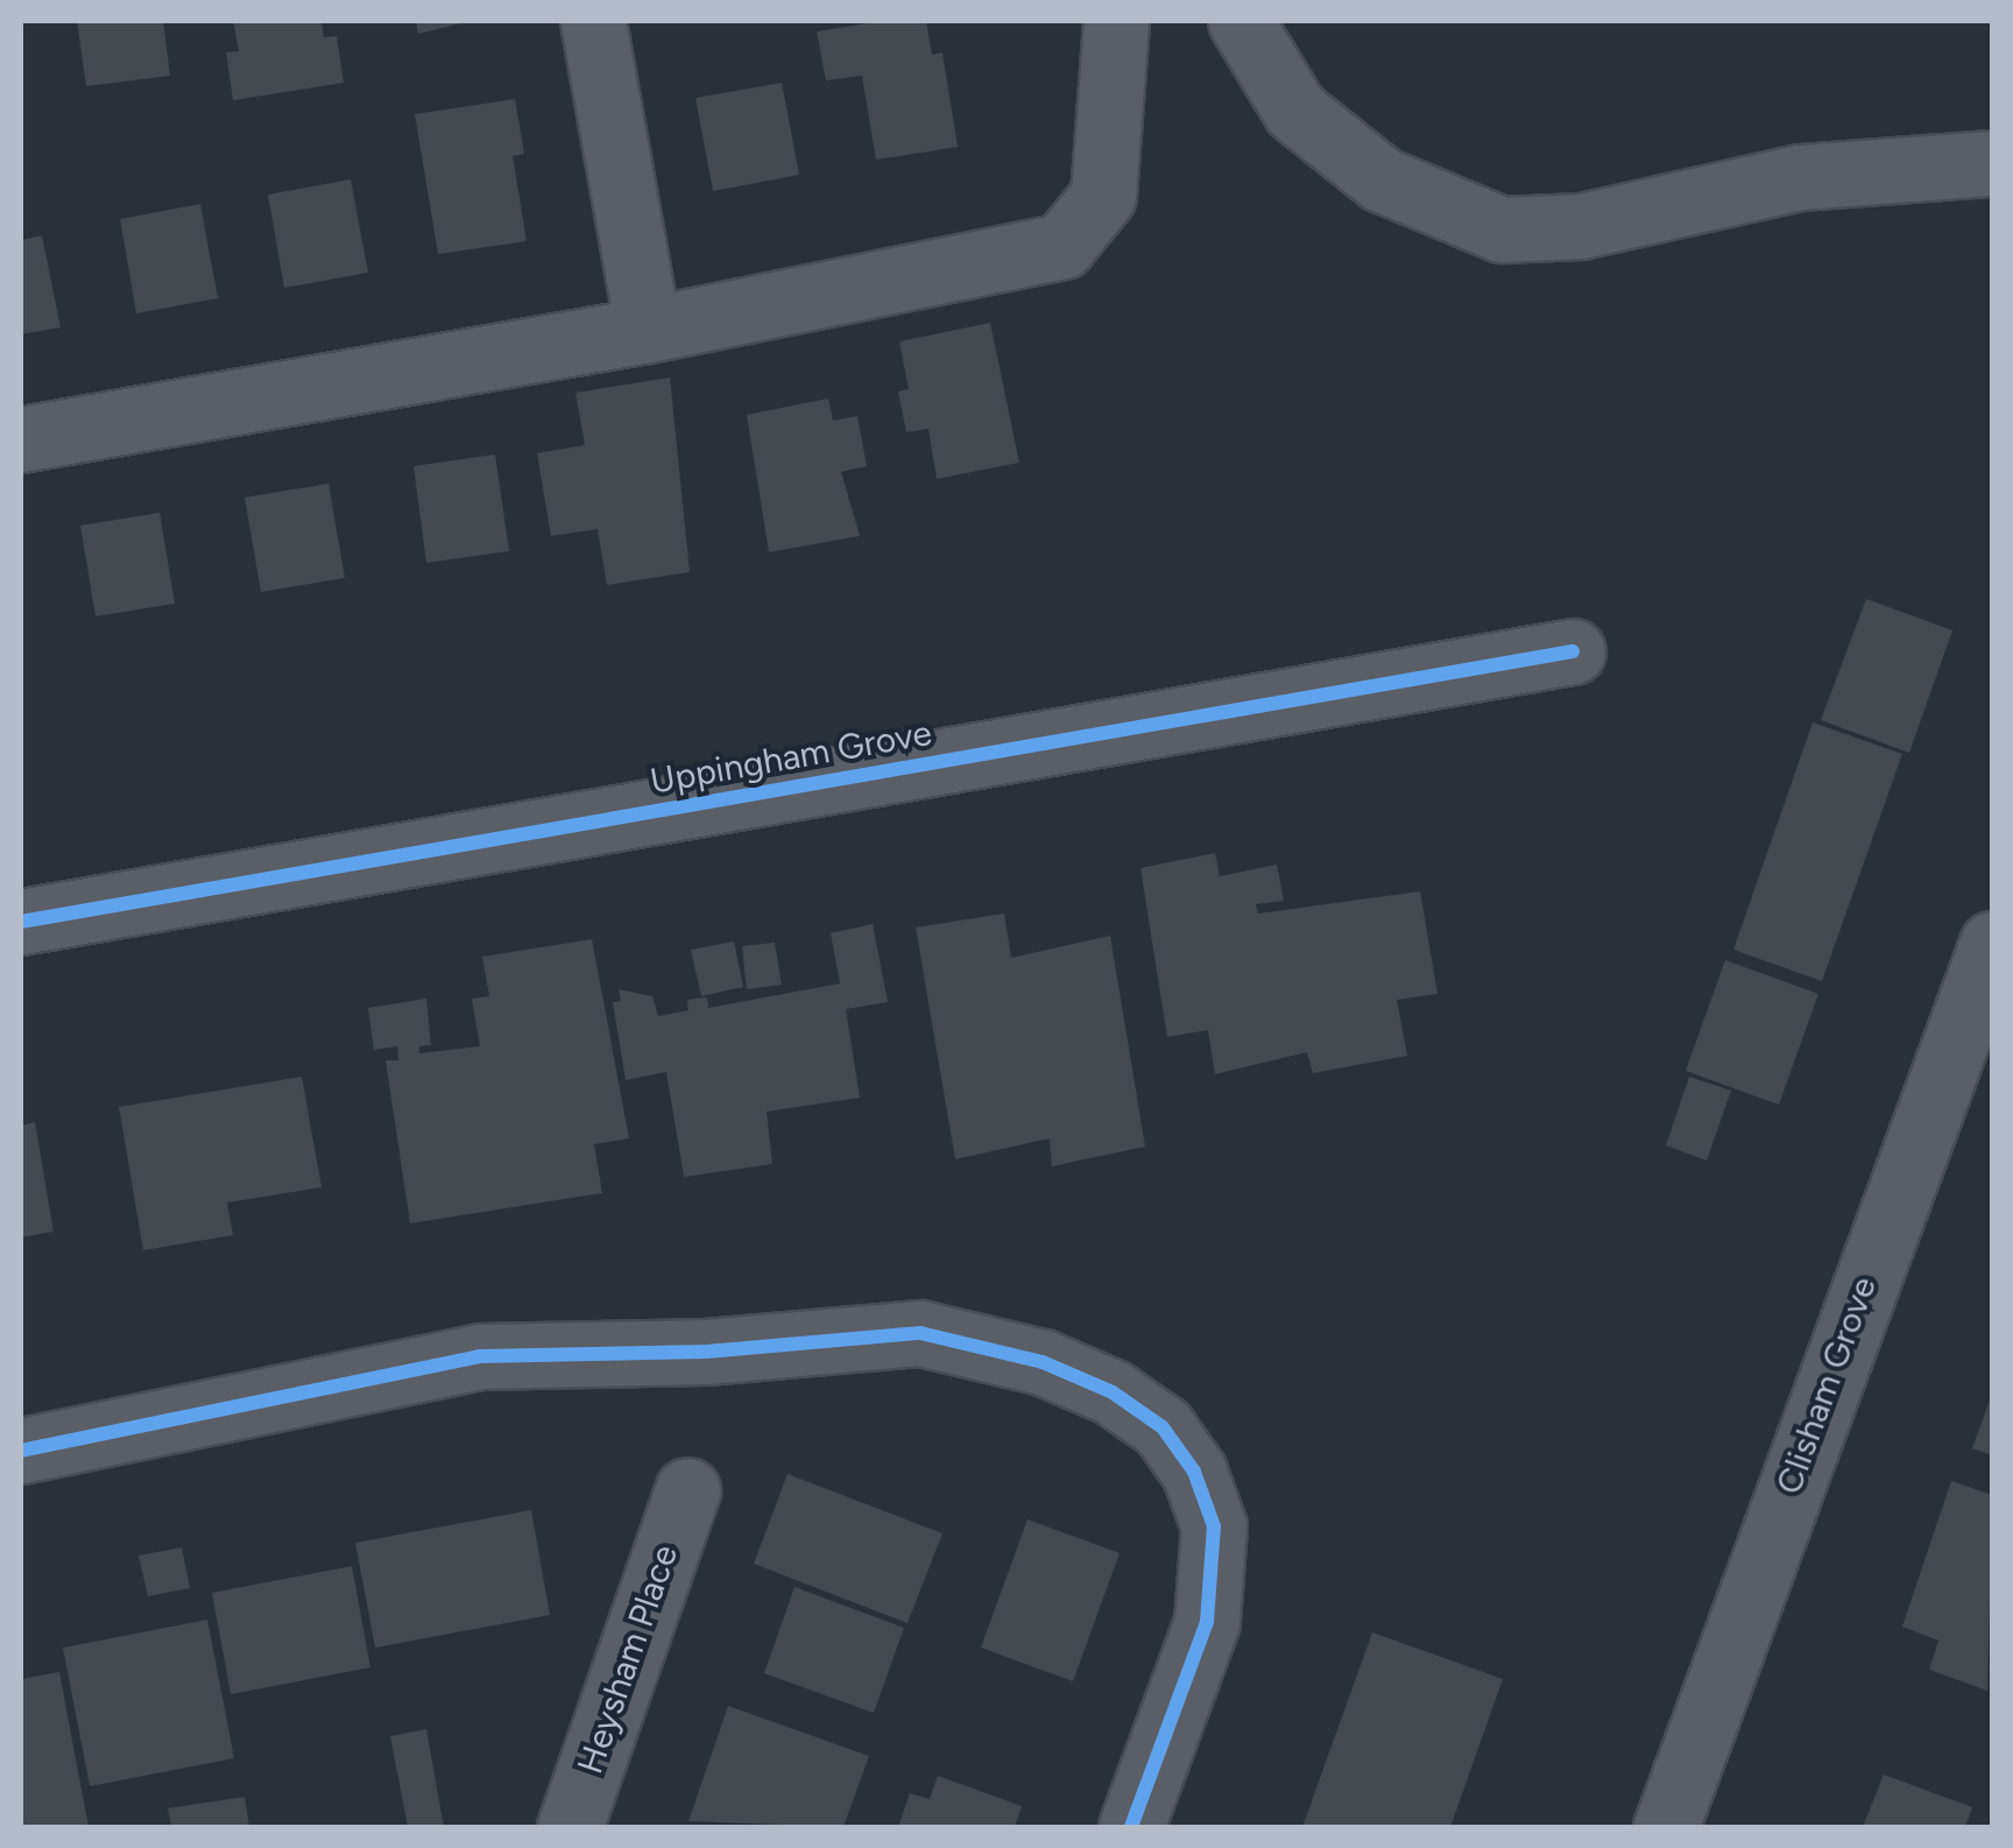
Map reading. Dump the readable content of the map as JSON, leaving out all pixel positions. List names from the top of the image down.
{
  "streets": {
    "street": ["Uppingham Grove", "Clisham Grove", "Heysham Place"]
  }
}
